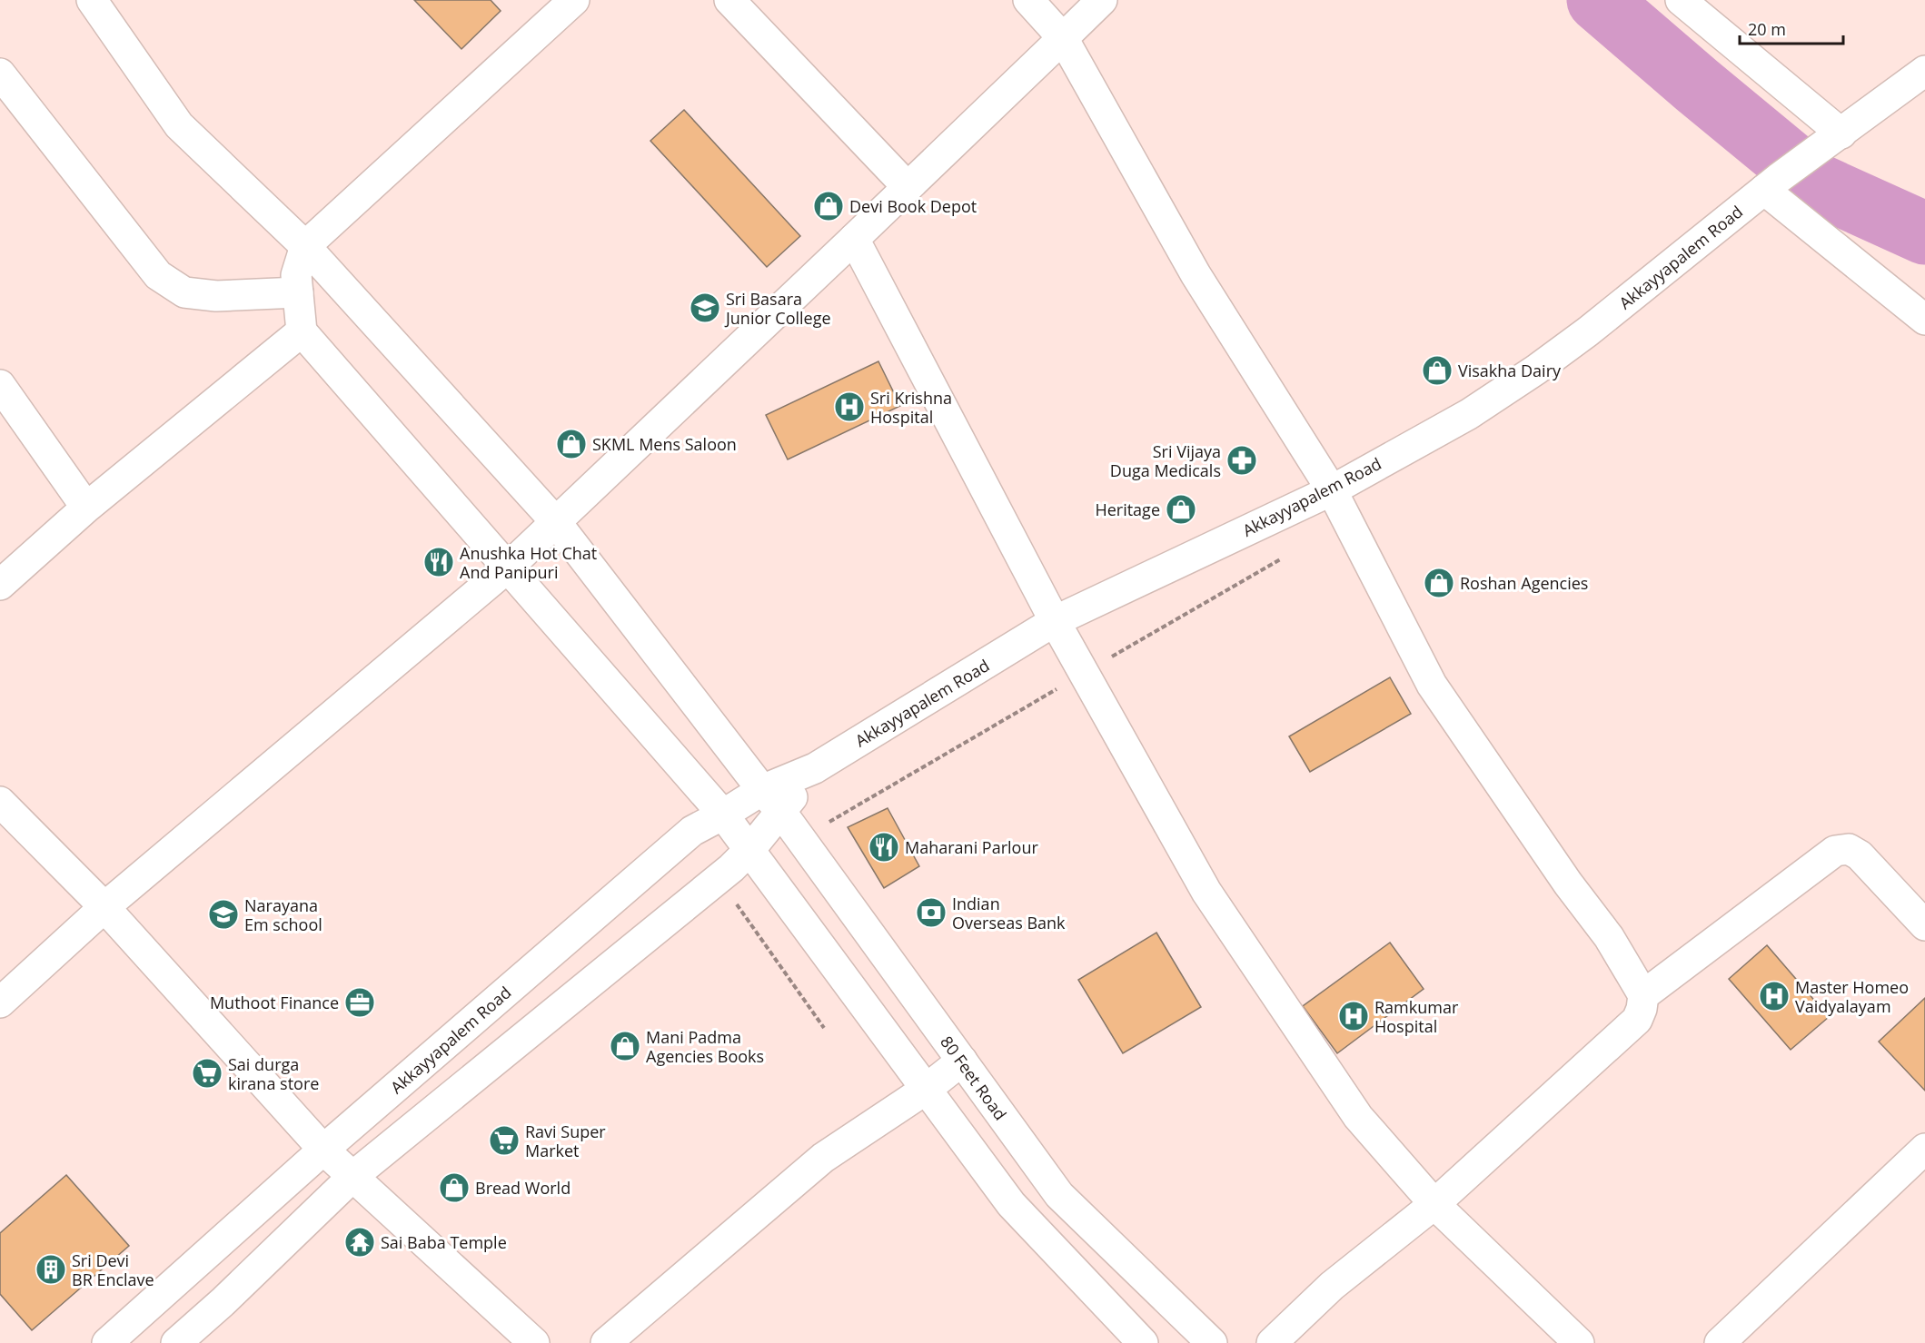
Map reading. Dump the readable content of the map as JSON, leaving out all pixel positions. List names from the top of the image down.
{
  "streets": {
    "street": ["Akkayyapalem Road", "80 Feet Road"]
  },
  "crossings": [
    ["Akkayyapalem Road", "80 Feet Road"]
  ],
  "places": {
    "shop": [
      "Devi Book Depot",
      "Visakha Dairy",
      "SKML Mens Saloon",
      "Heritage",
      "Roshan Agencies",
      "Mani Padma Agencies Books",
      "Bread World"
    ],
    "school or university": ["Sri Basara Junior College", "Narayana Em school"],
    "hospital": ["Sri Krishna Hospital", "Master Homeo Vaidyalayam", "Ramkumar Hospital"],
    "pharmacy": ["Sri Vijaya Duga Medicals"],
    "restaurant": ["Anushka Hot Chat And Panipuri", "Maharani Parlour"],
    "bank": ["Indian Overseas Bank"],
    "office": ["Muthoot Finance"],
    "supermarket": ["Sai durga kirana store", "Ravi Super Market"],
    "temple": ["Sai Baba Temple"],
    "building": ["Sri Devi BR Enclave"]
  },
  "scale_bar": "20 m"
}
